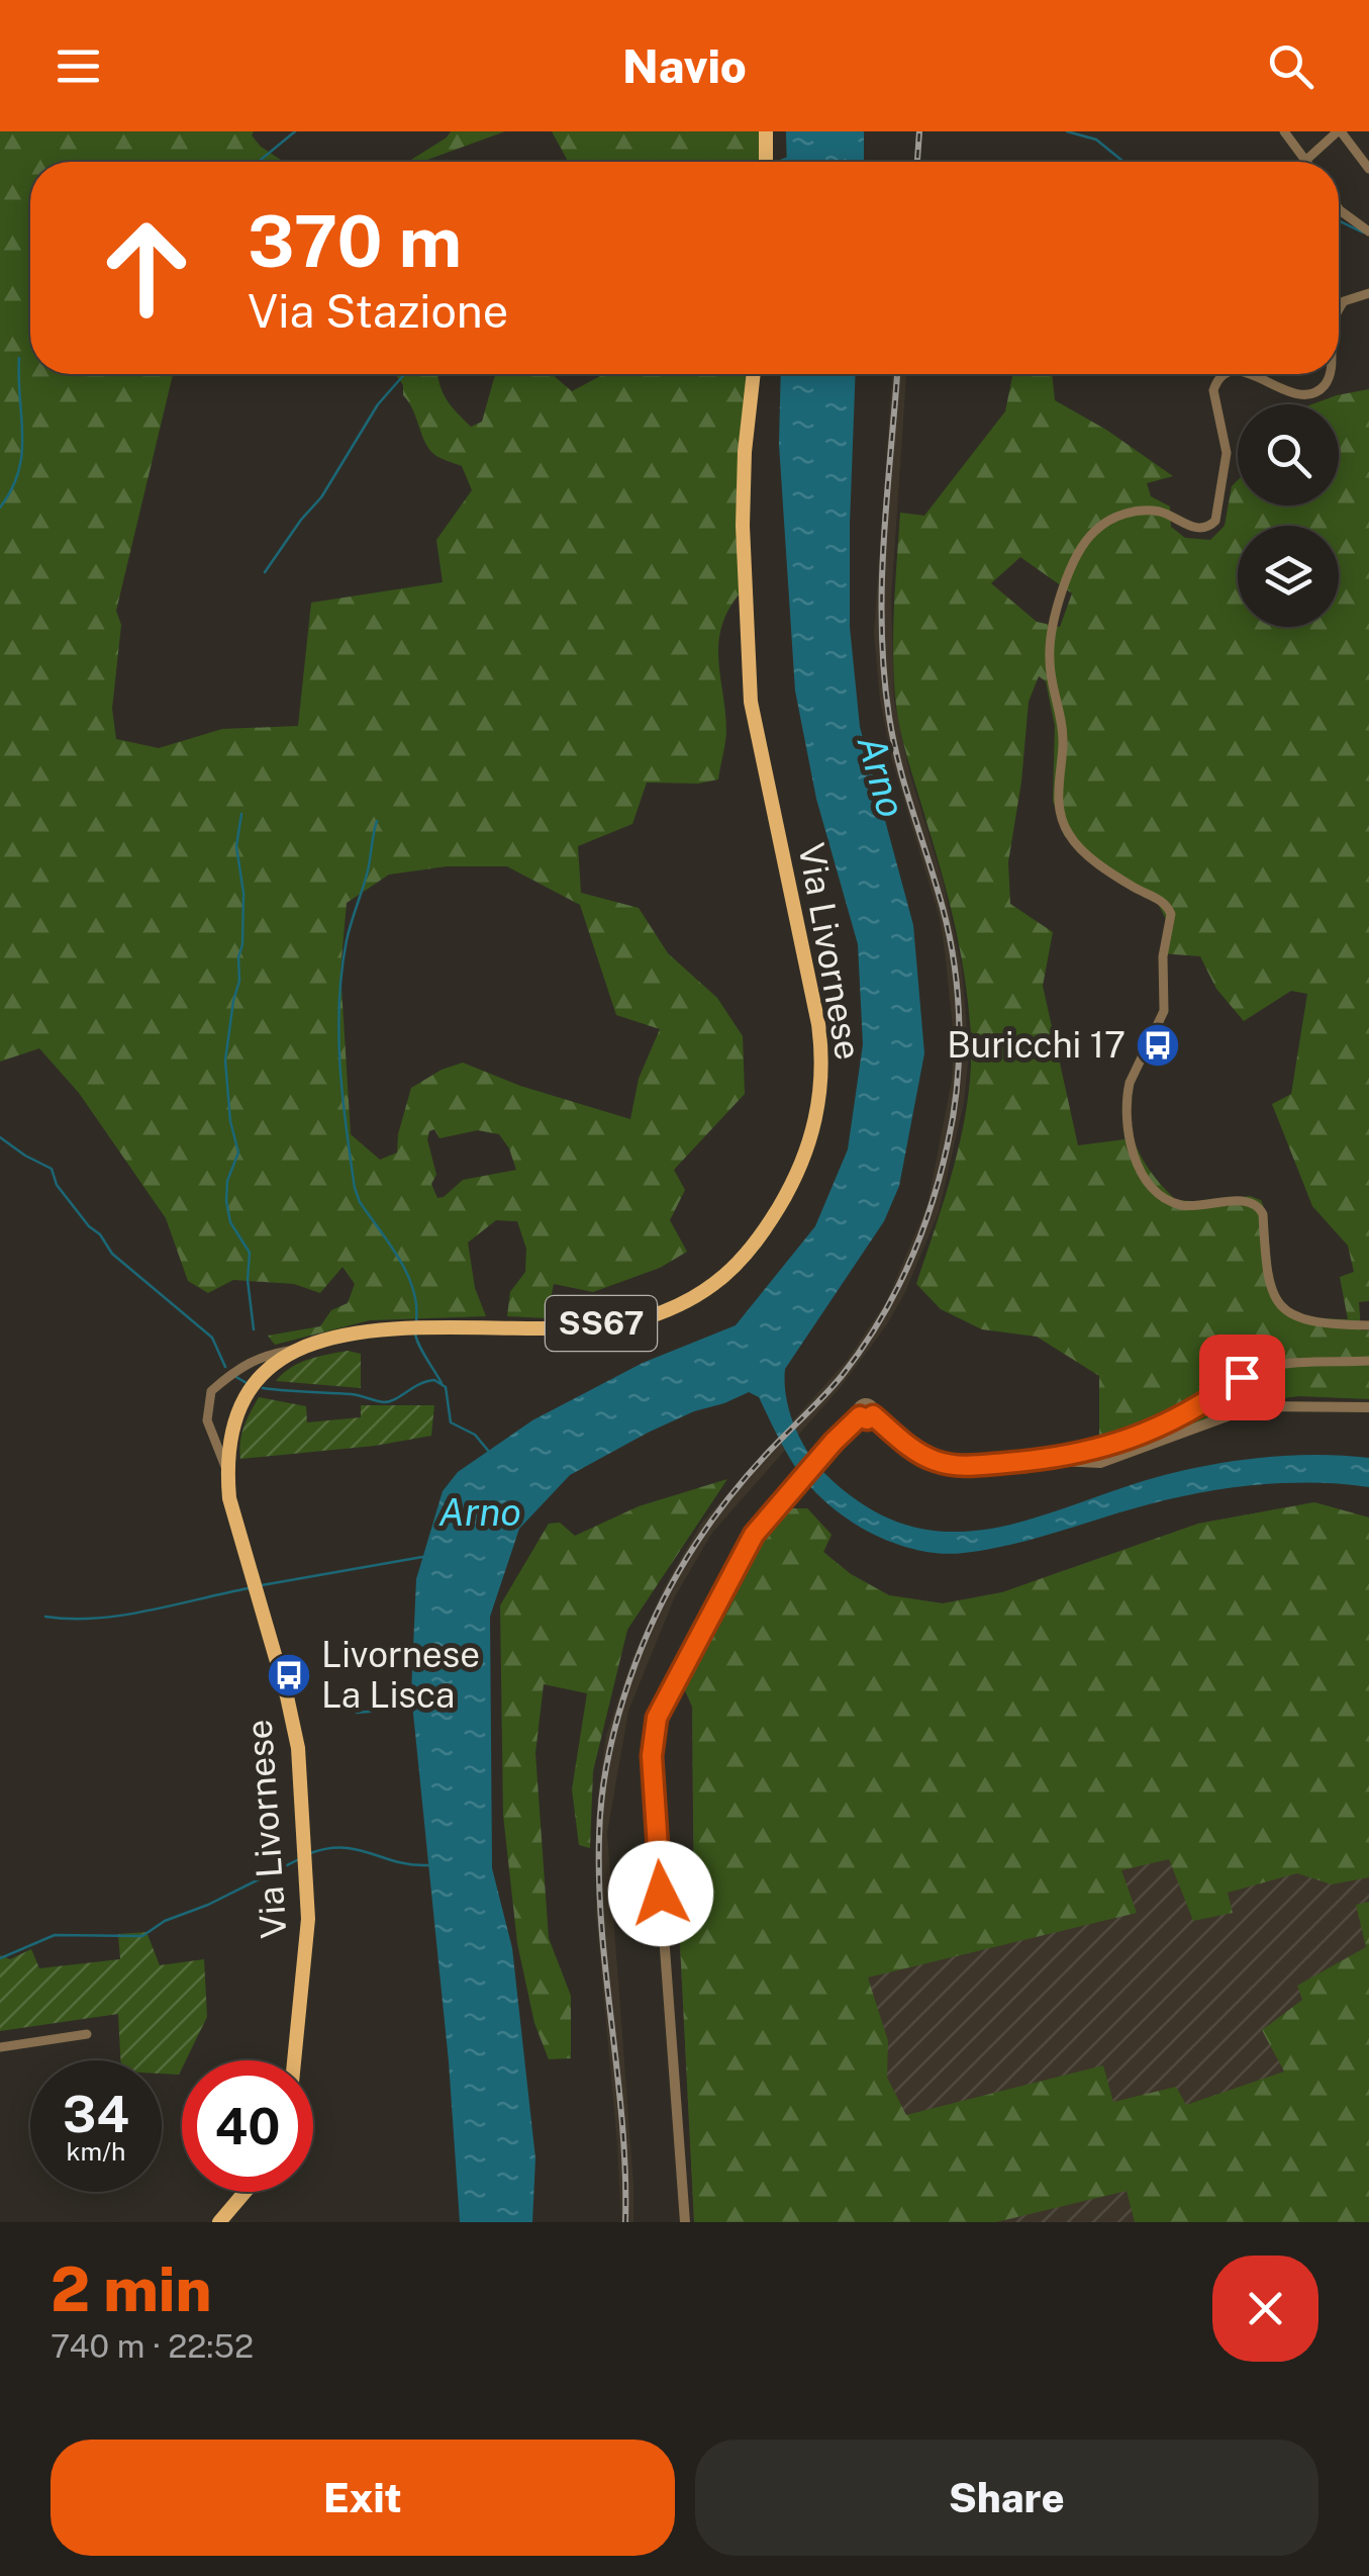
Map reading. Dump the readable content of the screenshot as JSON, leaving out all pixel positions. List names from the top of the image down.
{
  "streets": {
    "main road": ["Via Livornese", "SS67"]
  },
  "water": ["Arno"],
  "places": {
    "bus stop": ["Buricchi 17", "Livornese La Lisca"]
  },
  "page": {
    "header": "Navio",
    "turn": ["370 m", "Via Stazione"],
    "speed": "34 km/h",
    "limit": "40",
    "heading": ["2 min", "740 m · 22:52"],
    "buttons": ["Exit", "Share"]
  }
}
